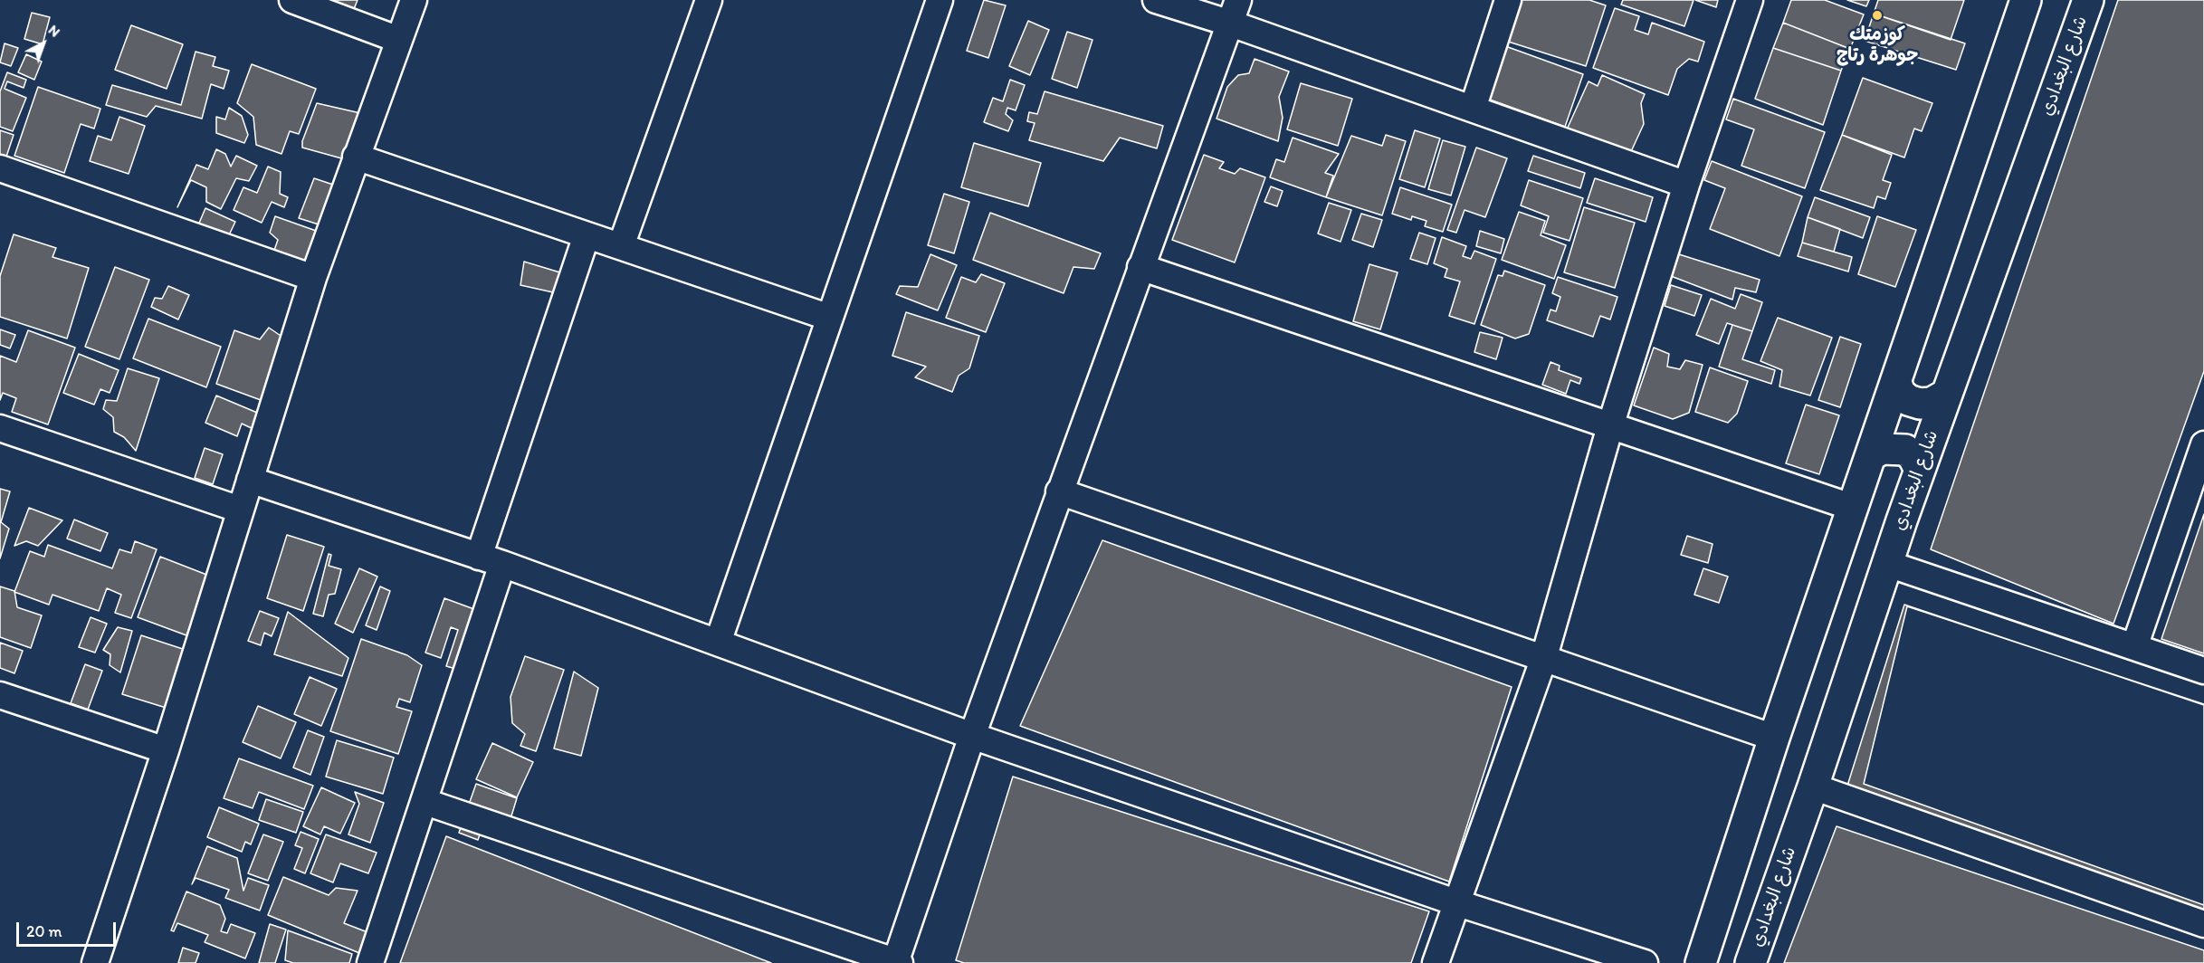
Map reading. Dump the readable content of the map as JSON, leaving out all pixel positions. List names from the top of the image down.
{
  "streets": {
    "street": ["شارع البغدادي"]
  },
  "places": ["كوزمتك جوهرة رتاج"],
  "scale_bar": "20 m",
  "north": "top right"
}
